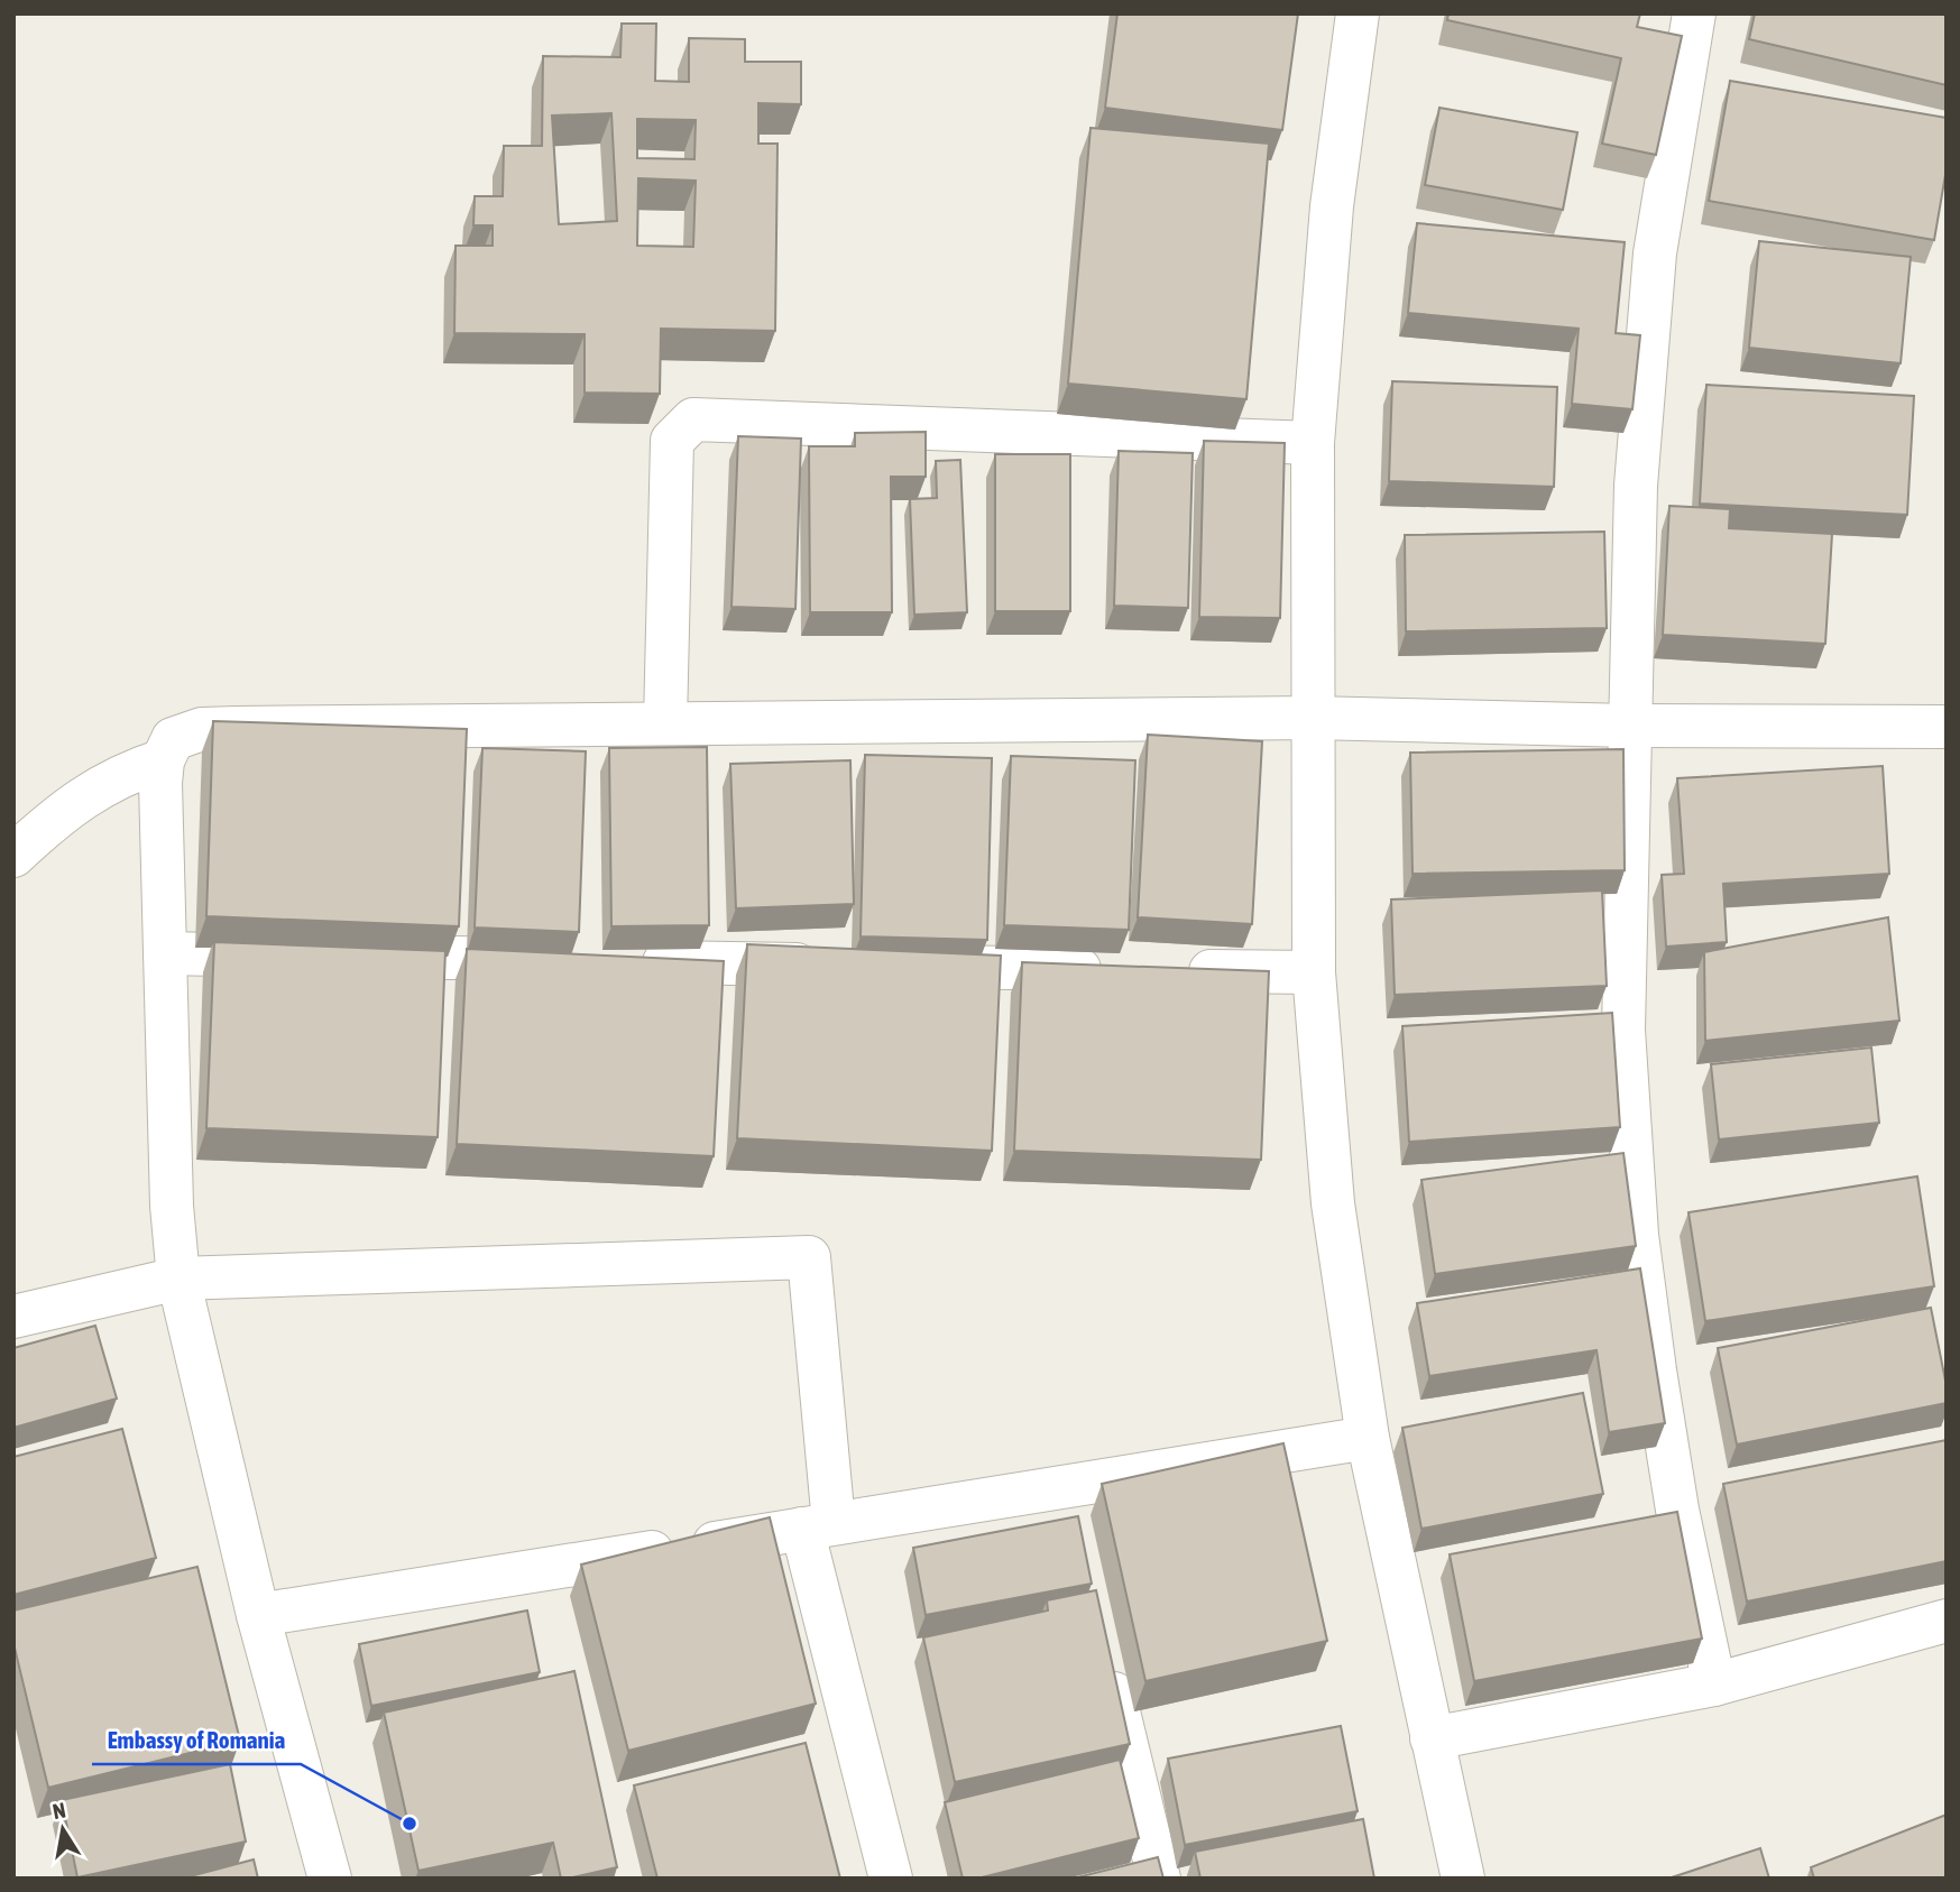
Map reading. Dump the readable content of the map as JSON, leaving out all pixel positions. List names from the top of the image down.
{
  "places": ["Embassy of Romania"],
  "north": "top"
}
